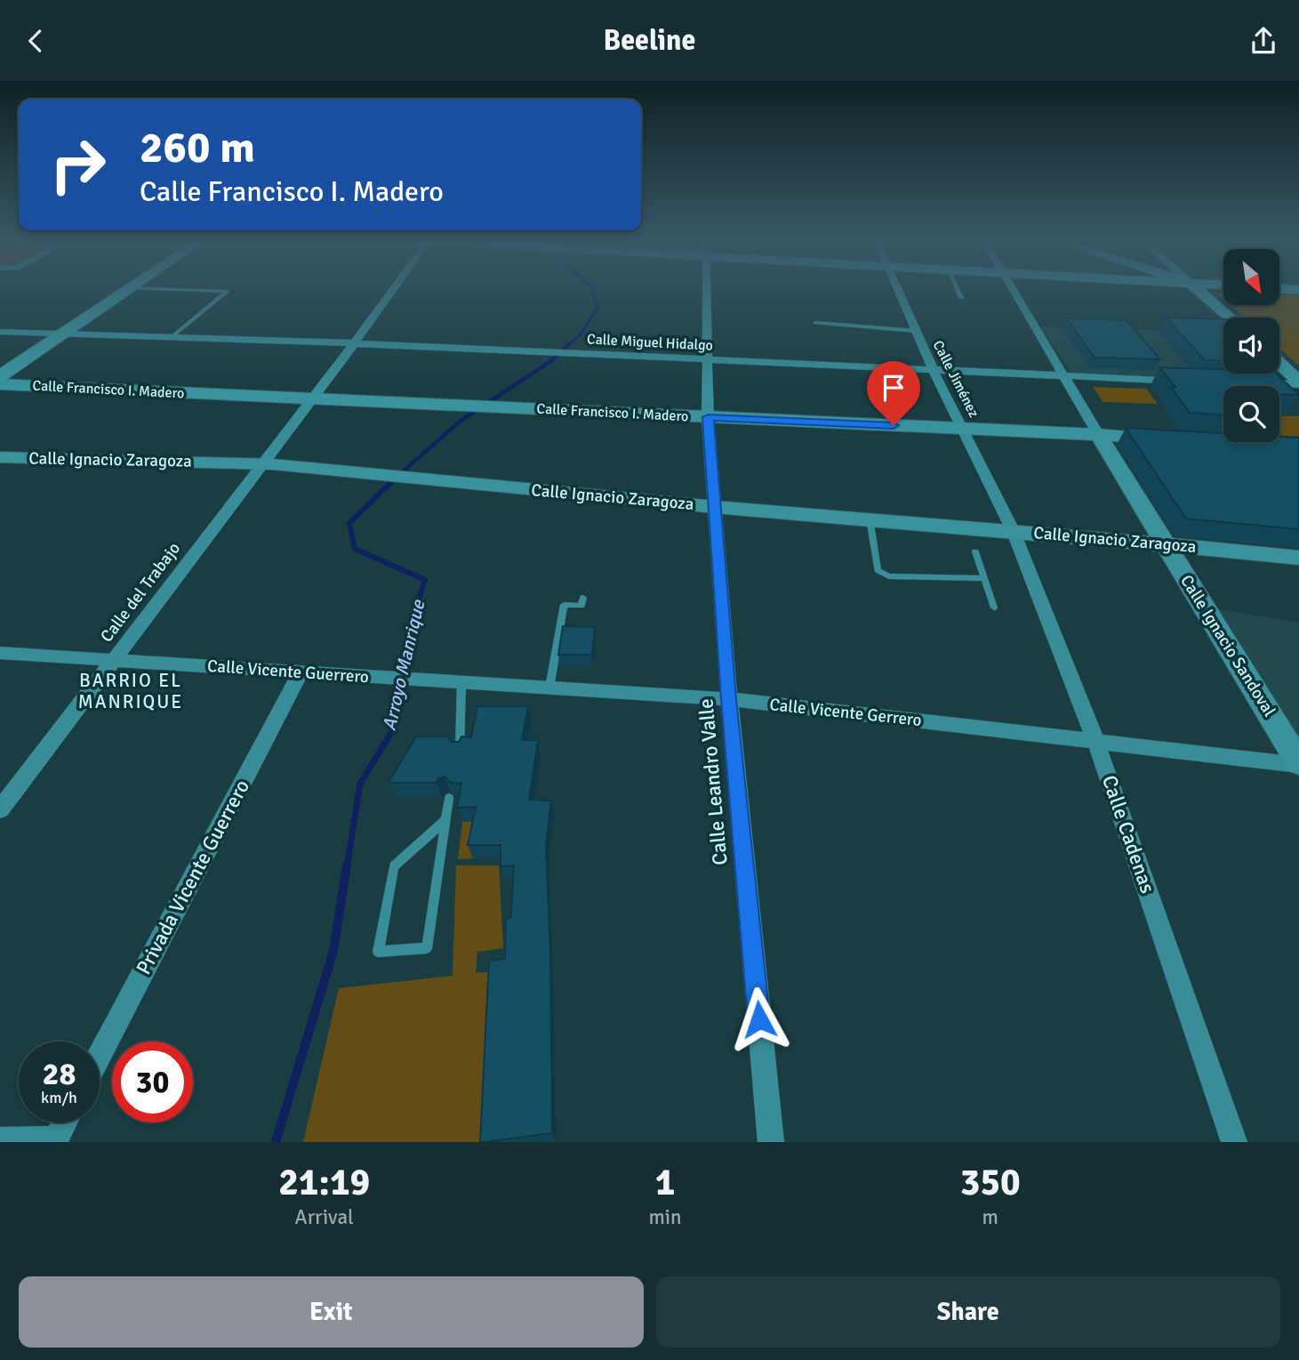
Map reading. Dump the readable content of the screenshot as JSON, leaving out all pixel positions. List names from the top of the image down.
{
  "streets": {
    "street": [
      "Calle Miguel Hidalgo",
      "Calle Jiménez",
      "Calle Francisco I. Madero",
      "Calle Ignacio Zaragoza",
      "Calle del Trabajo",
      "Calle Ignacio Sandoval",
      "Calle Vicente Guerrero",
      "Calle Vicente Gerrero",
      "Calle Leandro Valle",
      "Calle Cadenas",
      "Privada Vicente Guerrero"
    ]
  },
  "crossings": [
    ["Calle Miguel Hidalgo", "Calle Jiménez"],
    ["Calle Miguel Hidalgo", "Calle del Trabajo"],
    ["Calle Miguel Hidalgo", "Calle Leandro Valle"],
    ["Calle Jiménez", "Calle Francisco I. Madero"],
    ["Calle Jiménez", "Calle Ignacio Zaragoza"],
    ["Calle Jiménez", "Calle Cadenas"],
    ["Calle Francisco I. Madero", "Calle del Trabajo"],
    ["Calle Francisco I. Madero", "Calle Ignacio Sandoval"],
    ["Calle Francisco I. Madero", "Calle Leandro Valle"],
    ["Calle Ignacio Zaragoza", "Calle del Trabajo"],
    ["Calle Ignacio Zaragoza", "Calle Ignacio Sandoval"],
    ["Calle Ignacio Zaragoza", "Calle Leandro Valle"],
    ["Calle Ignacio Zaragoza", "Calle Cadenas"],
    ["Calle del Trabajo", "Calle Vicente Guerrero"],
    ["Calle Ignacio Sandoval", "Calle Vicente Gerrero"],
    ["Calle Vicente Guerrero", "Calle Vicente Gerrero"],
    ["Calle Vicente Guerrero", "Privada Vicente Guerrero"],
    ["Calle Vicente Gerrero", "Calle Leandro Valle"],
    ["Calle Vicente Gerrero", "Calle Cadenas"]
  ],
  "districts": ["BARRIO EL MANRIQUE"],
  "water": ["Arroyo Manrique"],
  "north": "bottom right",
  "page": {
    "header": "Beeline",
    "turn": ["260 m", "Calle Francisco I. Madero"],
    "speed": "28 km/h",
    "limit": "30",
    "eta": [
      "21:19",
      "Arrival",
      "1",
      "min",
      "350",
      "m"
    ],
    "buttons": ["Exit", "Share"]
  }
}
